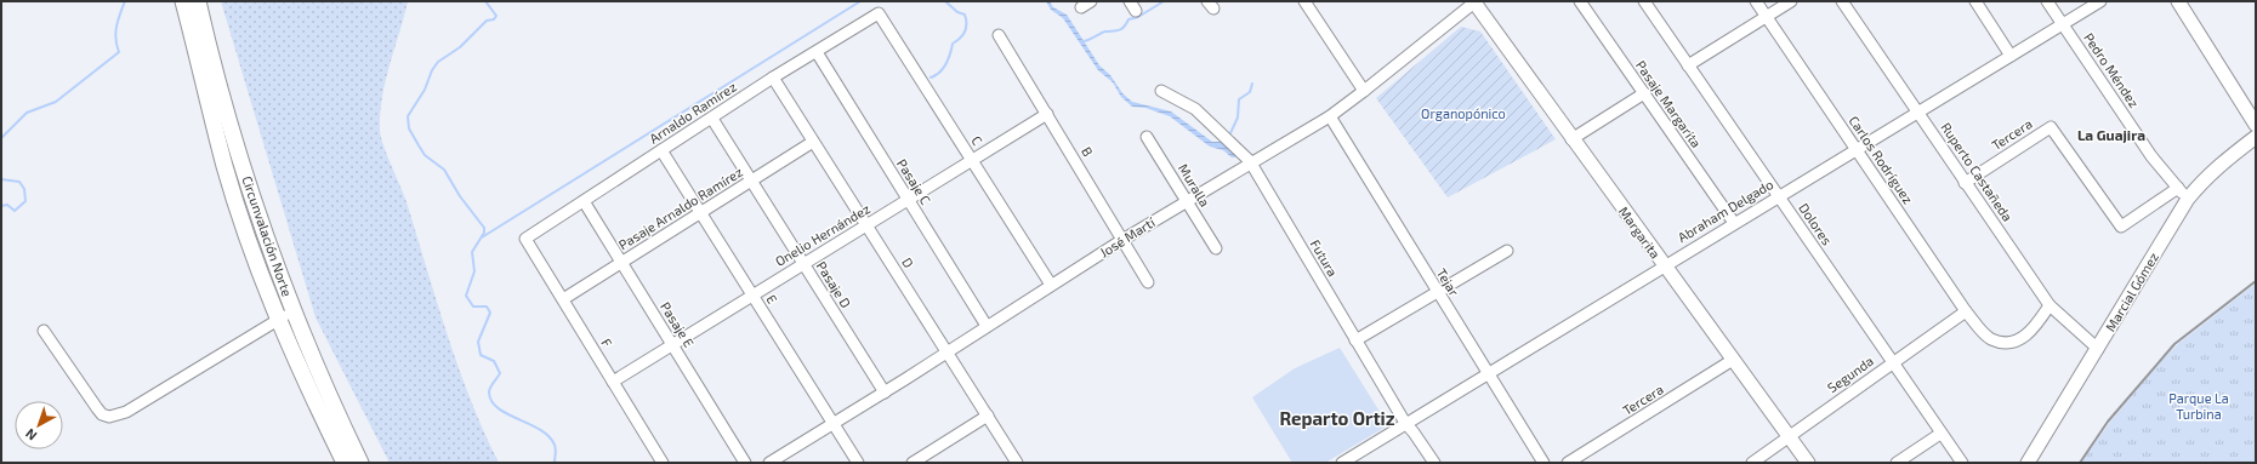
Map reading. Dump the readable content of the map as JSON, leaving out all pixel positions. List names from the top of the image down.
{
  "streets": {
    "highway": ["Circunvalación Norte"],
    "main road": ["Margarita", "Marcial Gómez"],
    "street": [
      "Pedro Méndez",
      "Pasaje Margarita",
      "Arnaldo Ramírez",
      "Tercera",
      "C",
      "B",
      "Carlos Rodríguez",
      "Ruperto Castañeda",
      "Pasaje C",
      "Muralla",
      "Pasaje Arnaldo Ramírez",
      "Abraham Delgado",
      "Dolores",
      "Onelio Hernández",
      "José Martí",
      "Futura",
      "D",
      "Tejar",
      "Pasaje D",
      "E",
      "Pasaje E",
      "F",
      "Segunda"
    ]
  },
  "crossings": [
    ["Pedro Méndez", "Tercera"],
    ["Pedro Méndez", "Abraham Delgado"],
    ["Pedro Méndez", "Marcial Gómez"],
    ["Pasaje Margarita", "Abraham Delgado"],
    ["Arnaldo Ramírez", "C"],
    ["Arnaldo Ramírez", "Pasaje C"],
    ["Arnaldo Ramírez", "D"],
    ["Arnaldo Ramírez", "Pasaje D"],
    ["Arnaldo Ramírez", "E"],
    ["Arnaldo Ramírez", "Pasaje E"],
    ["Arnaldo Ramírez", "F"],
    ["Tercera", "Ruperto Castañeda"],
    ["Tercera", "Margarita"],
    ["C", "Onelio Hernández"],
    ["C", "José Martí"],
    ["B", "Onelio Hernández"],
    ["B", "José Martí"],
    ["Carlos Rodríguez", "Ruperto Castañeda"],
    ["Carlos Rodríguez", "Abraham Delgado"],
    ["Carlos Rodríguez", "Segunda"],
    ["Ruperto Castañeda", "Abraham Delgado"],
    ["Ruperto Castañeda", "Marcial Gómez"],
    ["Pasaje C", "Onelio Hernández"],
    ["Pasaje C", "José Martí"],
    ["Muralla", "José Martí"],
    ["Pasaje Arnaldo Ramírez", "D"],
    ["Pasaje Arnaldo Ramírez", "Pasaje D"],
    ["Pasaje Arnaldo Ramírez", "E"],
    ["Pasaje Arnaldo Ramírez", "Pasaje E"],
    ["Pasaje Arnaldo Ramírez", "F"],
    ["Abraham Delgado", "Dolores"],
    ["Abraham Delgado", "Margarita"],
    ["Abraham Delgado", "Futura"],
    ["Abraham Delgado", "Tejar"],
    ["Dolores", "Segunda"],
    ["Margarita", "José Martí"],
    ["Margarita", "Segunda"],
    ["Onelio Hernández", "D"],
    ["Onelio Hernández", "Pasaje D"],
    ["Onelio Hernández", "E"],
    ["Onelio Hernández", "Pasaje E"],
    ["Onelio Hernández", "F"],
    ["José Martí", "Futura"],
    ["José Martí", "D"],
    ["José Martí", "Tejar"],
    ["José Martí", "Pasaje D"],
    ["José Martí", "E"]
  ],
  "districts": ["La Guajira", "Reparto Ortiz"],
  "parks": ["Organopónico", "Parque La Turbina"],
  "north": "bottom left"
}
